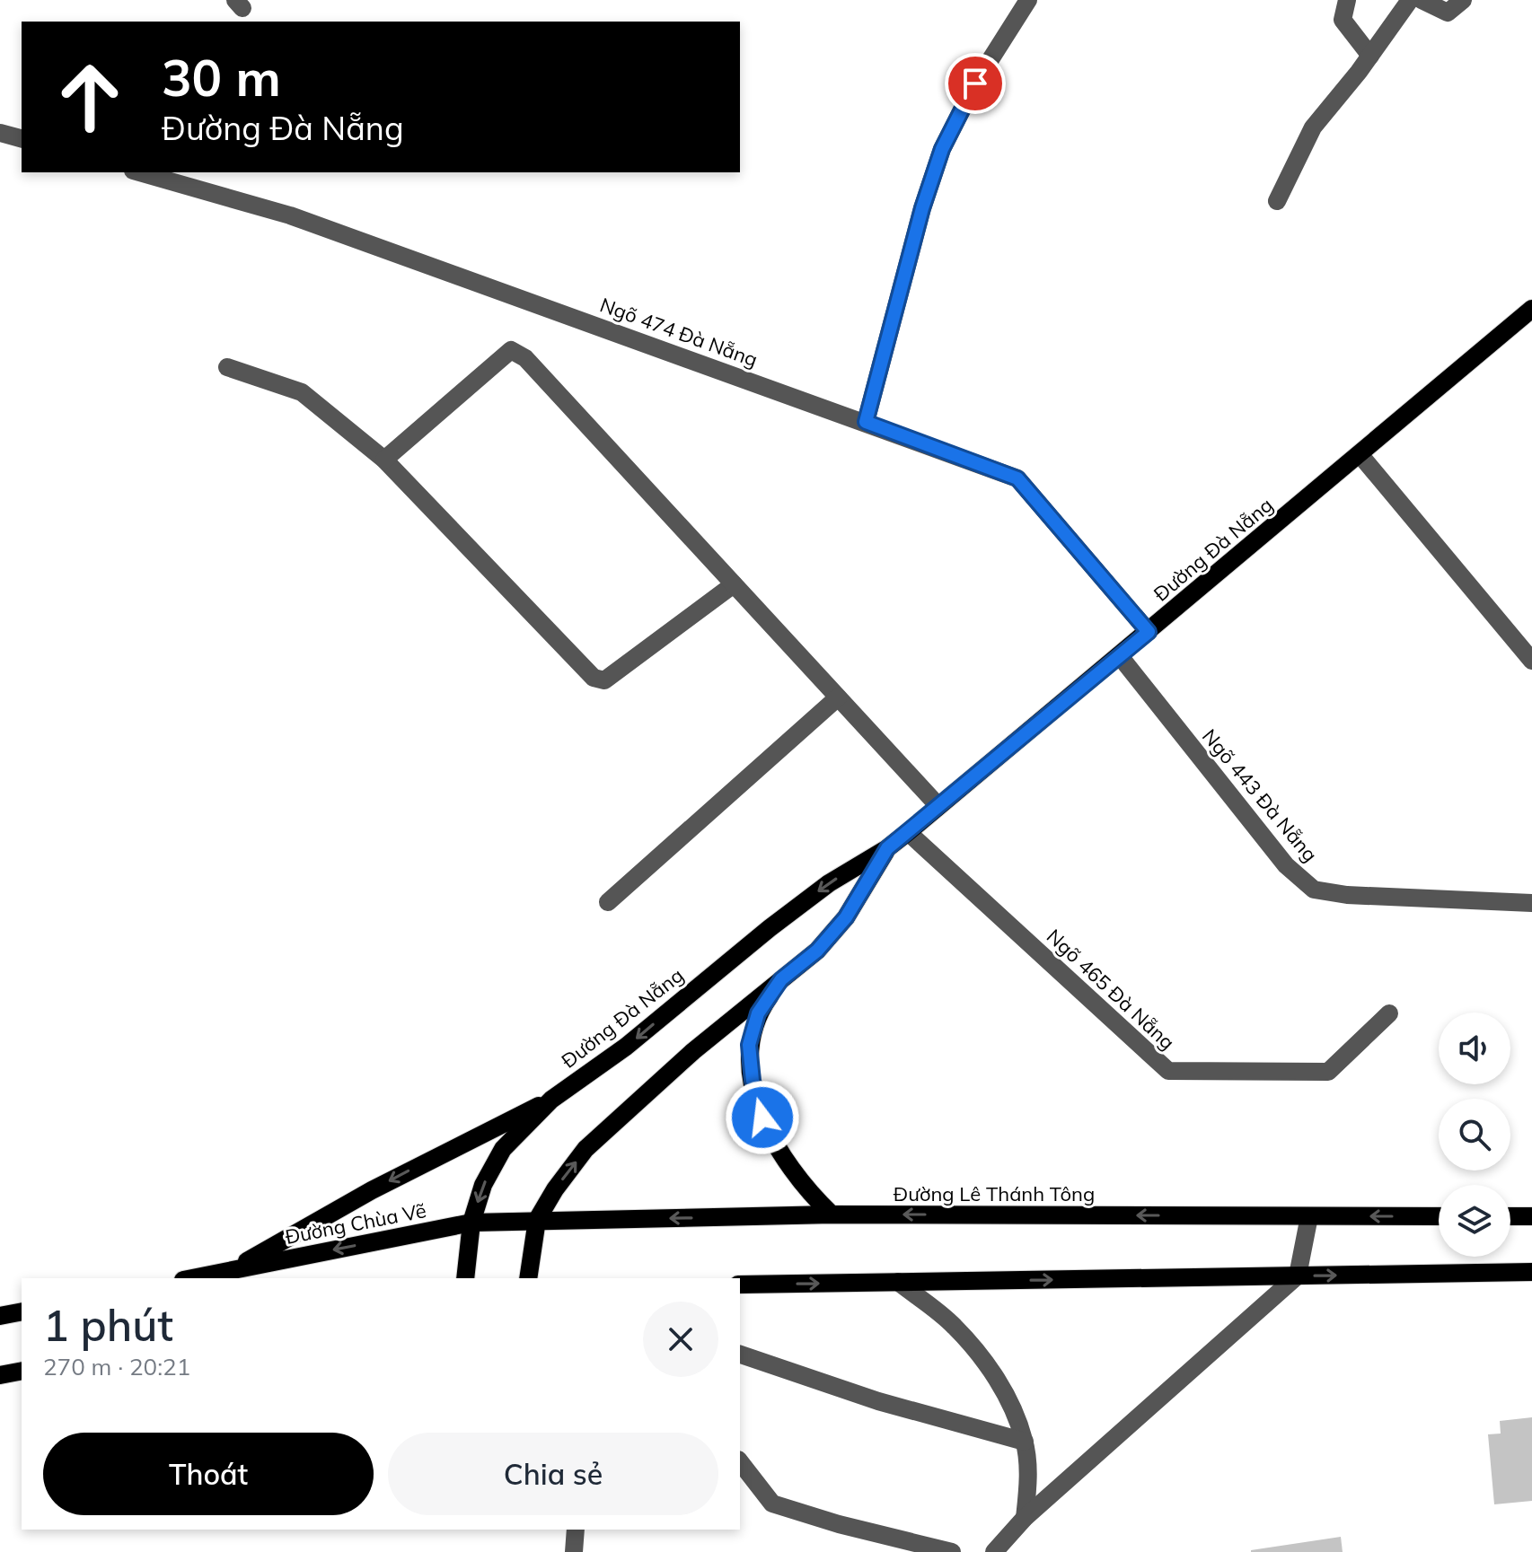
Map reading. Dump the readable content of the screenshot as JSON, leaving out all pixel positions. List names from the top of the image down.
{
  "streets": {
    "main road": ["Đường Đà Nẵng", "Đường Lê Thánh Tông", "Đường Chùa Vẽ"],
    "lane": ["Ngõ 474 Đà Nẵng", "Ngõ 443 Đà Nẵng", "Ngõ 465 Đà Nẵng"]
  },
  "crossings": [
    ["Ngõ 474 Đà Nẵng", "Đường Đà Nẵng"],
    ["Đường Đà Nẵng", "Ngõ 443 Đà Nẵng"],
    ["Đường Đà Nẵng", "Ngõ 465 Đà Nẵng"],
    ["Đường Đà Nẵng", "Đường Lê Thánh Tông"],
    ["Đường Đà Nẵng", "Đường Chùa Vẽ"],
    ["Đường Lê Thánh Tông", "Đường Chùa Vẽ"]
  ],
  "page": {
    "turn": ["30 m", "Đường Đà Nẵng"],
    "heading": ["1 phút", "270 m · 20:21"],
    "buttons": ["Thoát", "Chia sẻ"]
  }
}
